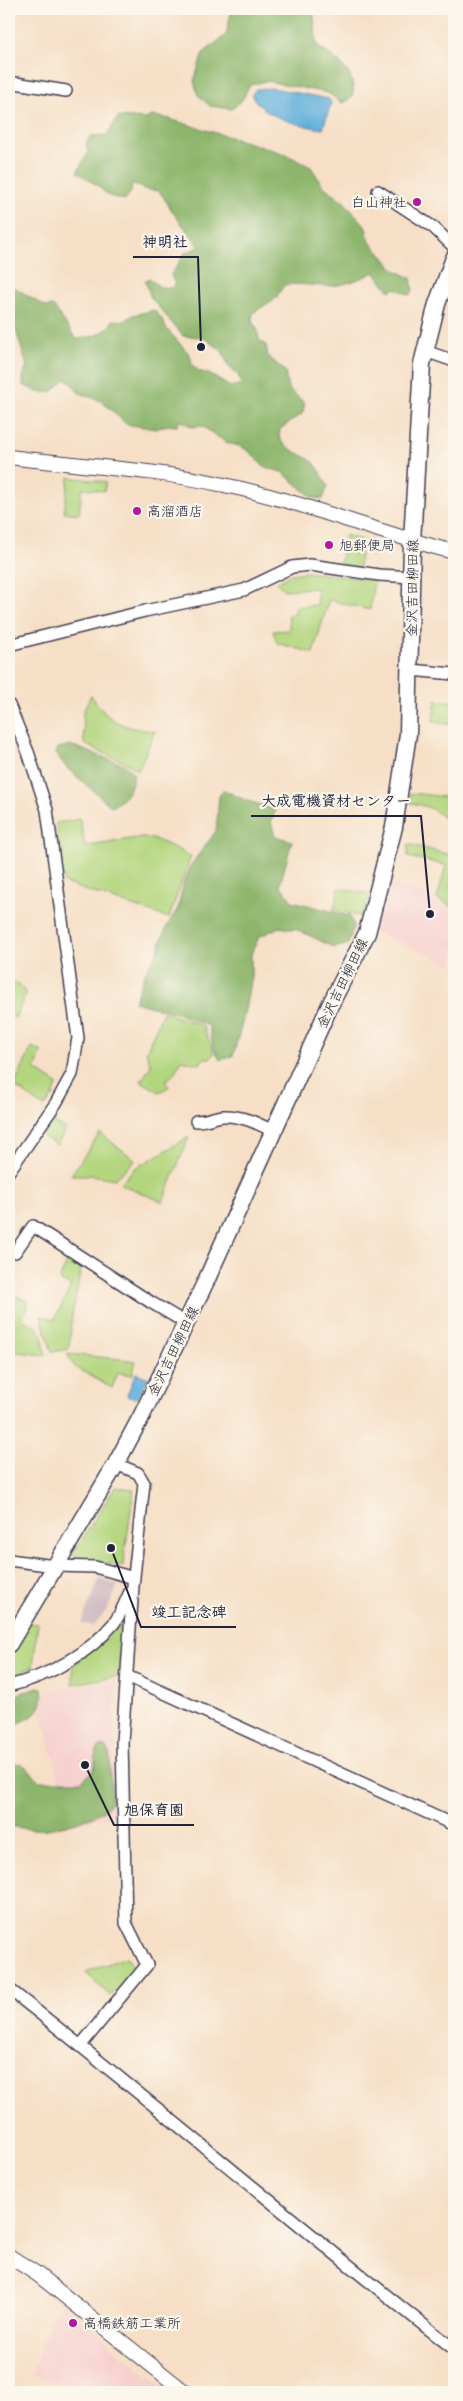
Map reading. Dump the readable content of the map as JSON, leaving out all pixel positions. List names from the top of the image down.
{
  "streets": {
    "main road": ["金沢吉田柳田線"]
  },
  "places": [
    "白山神社",
    "神明社",
    "高溜酒店",
    "旭郵便局",
    "大成電機資材センター",
    "竣工記念碑",
    "旭保育園",
    "高橋鉄筋工業所"
  ]
}
